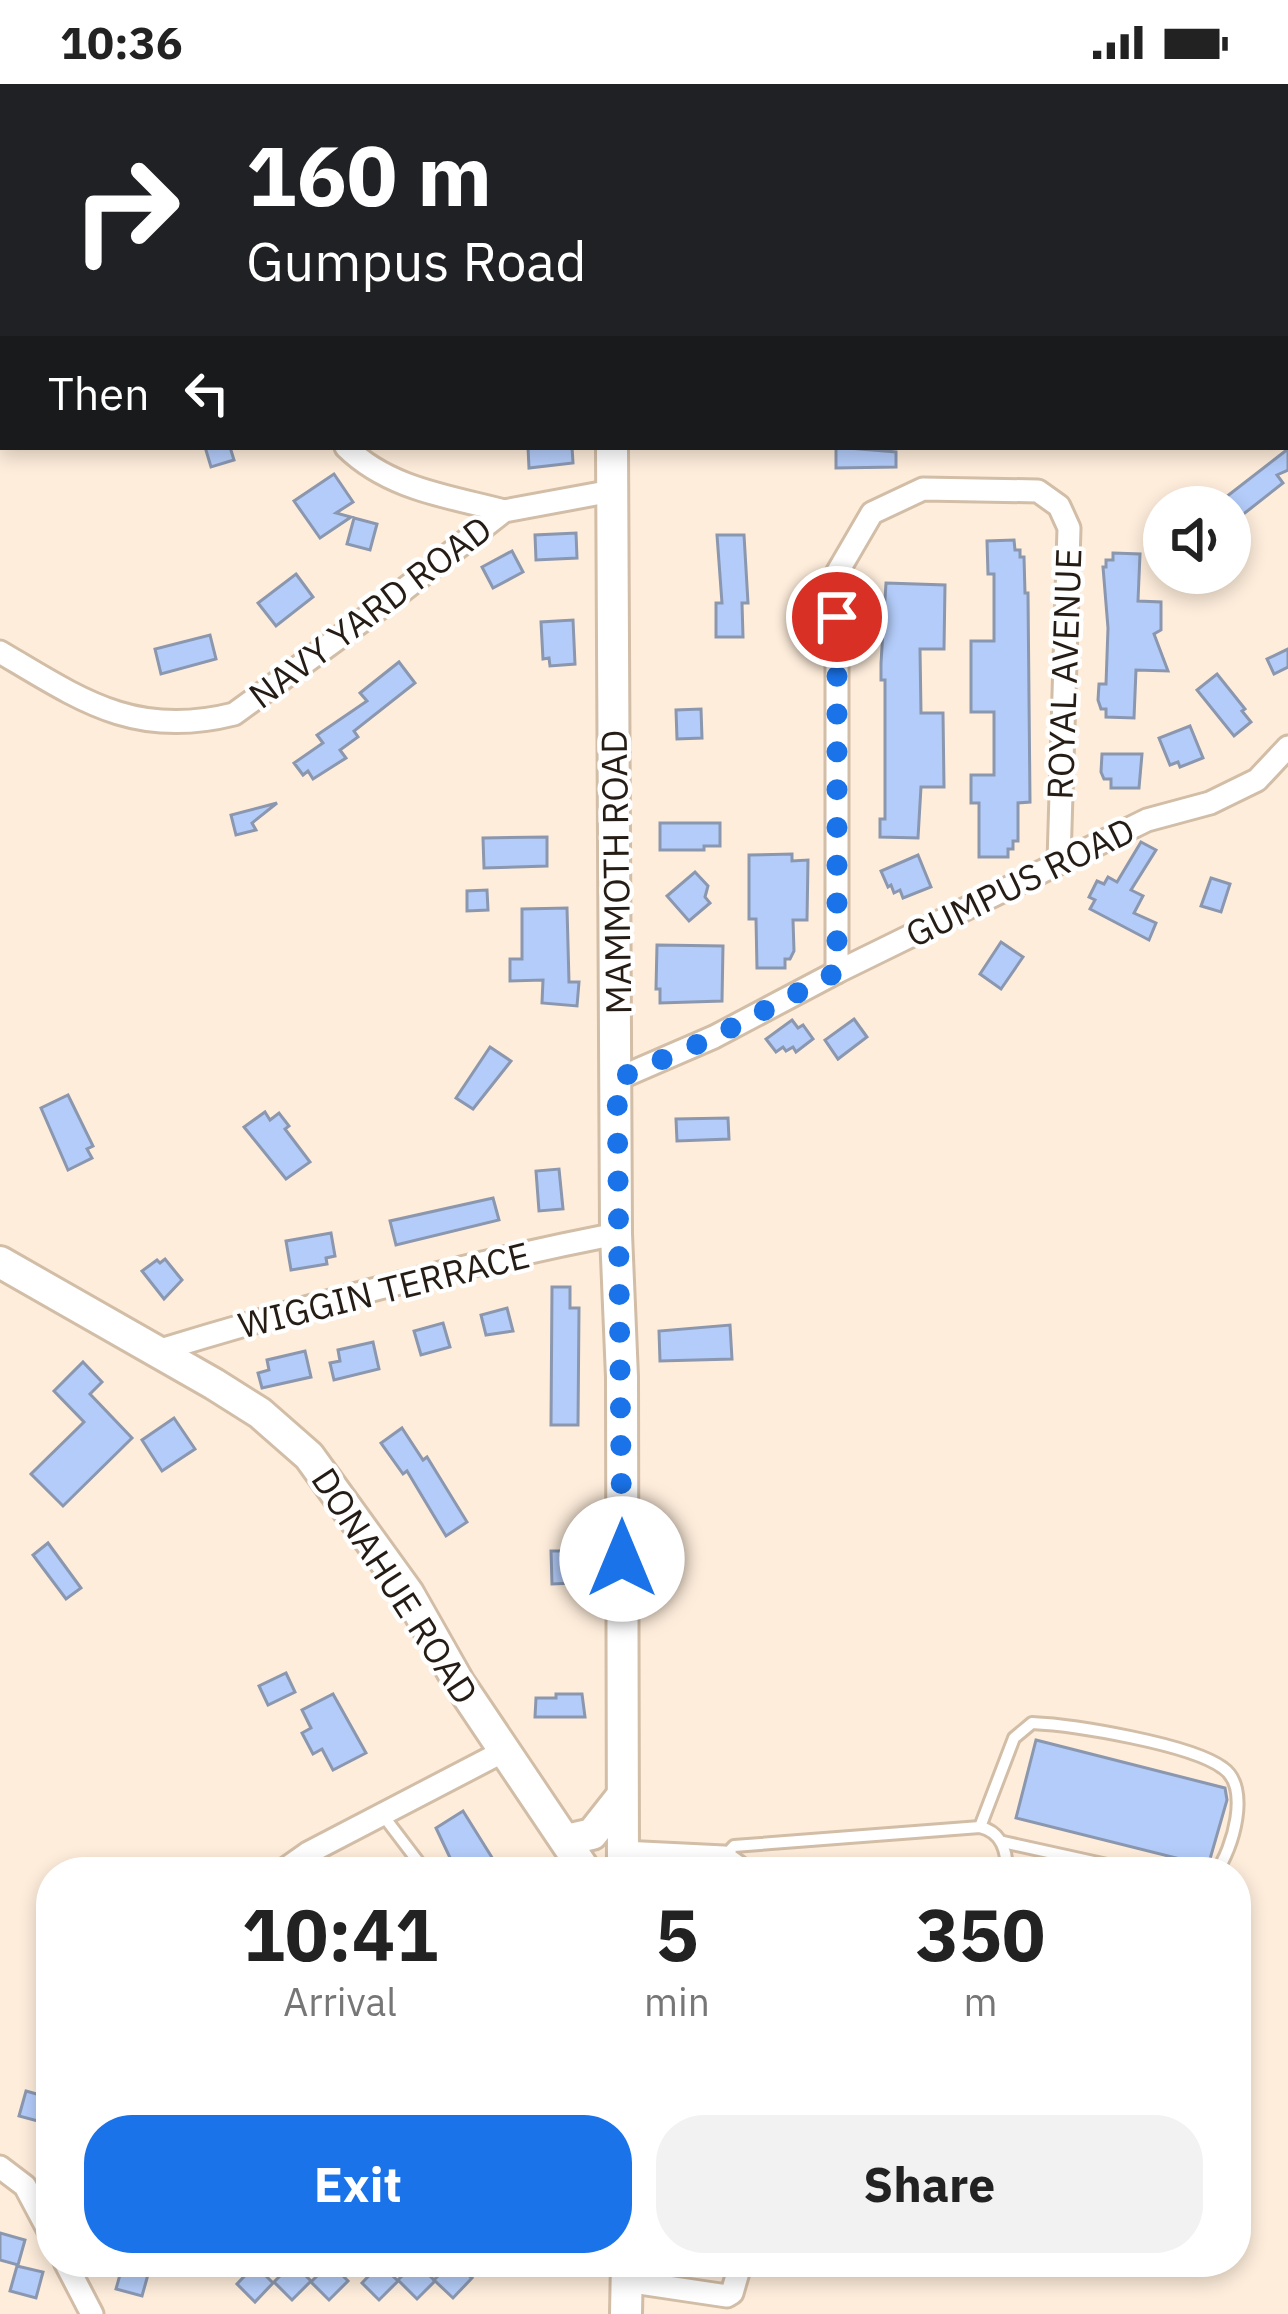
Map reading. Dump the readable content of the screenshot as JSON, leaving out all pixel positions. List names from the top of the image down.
{
  "streets": {
    "main road": ["MAMMOTH ROAD", "DONAHUE ROAD"],
    "street": [
      "NAVY YARD ROAD",
      "ROYAL AVENUE",
      "GUMPUS ROAD",
      "WIGGIN TERRACE"
    ]
  },
  "crossings": [
    ["NAVY YARD ROAD", "MAMMOTH ROAD"],
    ["ROYAL AVENUE", "GUMPUS ROAD"],
    ["MAMMOTH ROAD", "GUMPUS ROAD"],
    ["MAMMOTH ROAD", "WIGGIN TERRACE"],
    ["WIGGIN TERRACE", "DONAHUE ROAD"]
  ],
  "page": {
    "status": "10:36",
    "turn": ["160 m", "Gumpus Road"],
    "then": "Then",
    "eta": [
      "10:41",
      "Arrival",
      "5",
      "min",
      "350",
      "m"
    ],
    "buttons": ["Exit", "Share"]
  }
}
